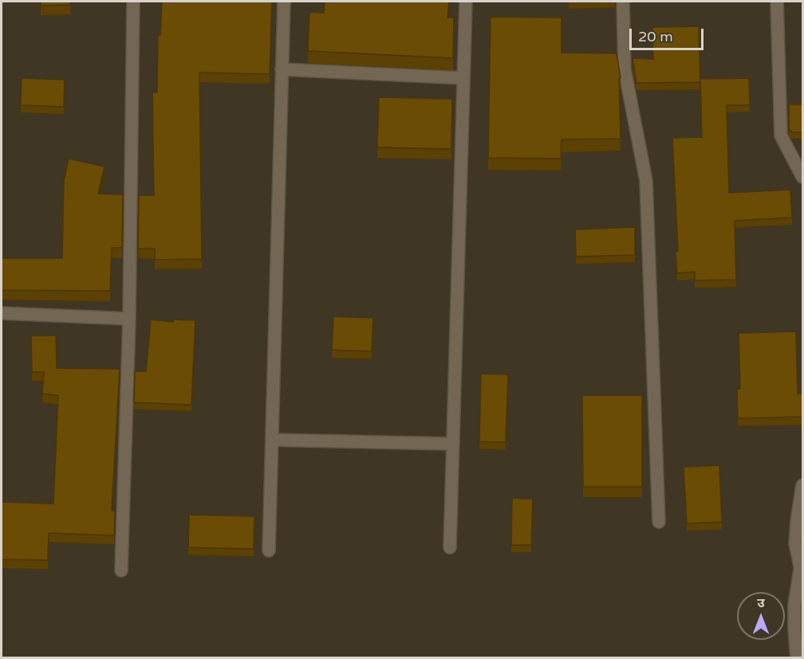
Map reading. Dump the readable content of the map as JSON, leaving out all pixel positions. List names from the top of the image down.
{
  "scale_bar": "20 m",
  "north": "top"
}
